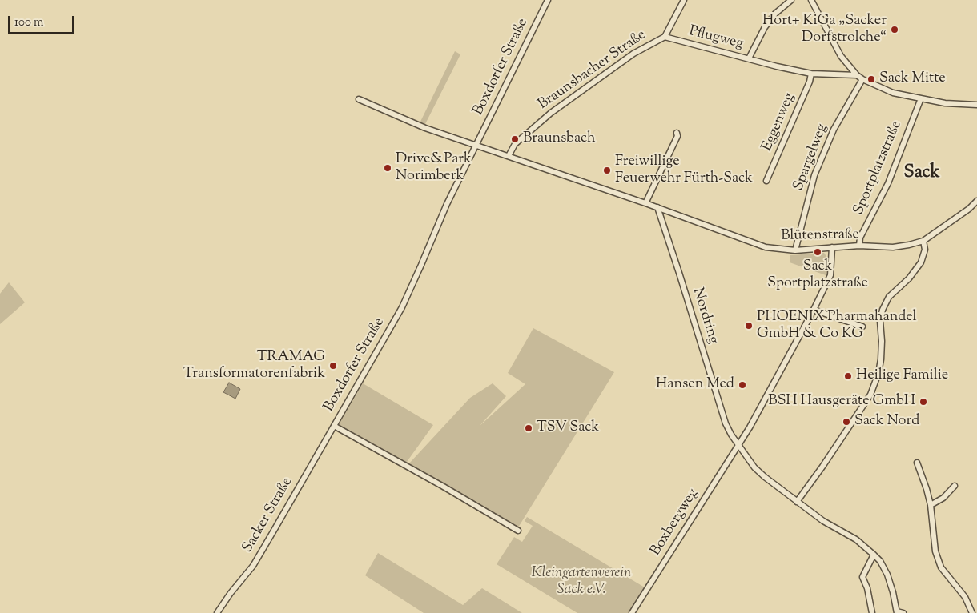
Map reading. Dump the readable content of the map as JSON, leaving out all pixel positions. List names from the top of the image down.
{
  "streets": {
    "street": [
      "Pflugweg",
      "Boxdorfer Straße",
      "Braunsbacher Straße",
      "Eggenweg",
      "Spargelweg",
      "Sportplatzstraße",
      "Blütenstraße",
      "Nordring",
      "Sacker Straße",
      "Boxbergweg"
    ]
  },
  "crossings": [
    ["Pflugweg", "Braunsbacher Straße"],
    ["Pflugweg", "Eggenweg"],
    ["Boxdorfer Straße", "Sacker Straße"],
    ["Spargelweg", "Blütenstraße"],
    ["Sportplatzstraße", "Blütenstraße"],
    ["Blütenstraße", "Nordring"],
    ["Nordring", "Boxbergweg"]
  ],
  "districts": ["Sack"],
  "parks": ["Kleingartenverein Sack e.V."],
  "places": [
    "Hort+ KiGa „Sacker Dorfstrolche“",
    "Sack Mitte",
    "Braunsbach",
    "Drive&Park Norimberk",
    "Freiwillige Feuerwehr Fürth-Sack",
    "Sack Sportplatzstraße",
    "PHOENIX Pharmahandel GmbH & Co KG",
    "TRAMAG Transformatorenfabrik",
    "Heilige Familie",
    "Hansen Med",
    "BSH Hausgeräte GmbH",
    "Sack Nord",
    "TSV Sack"
  ],
  "scale_bar": "100 m"
}
